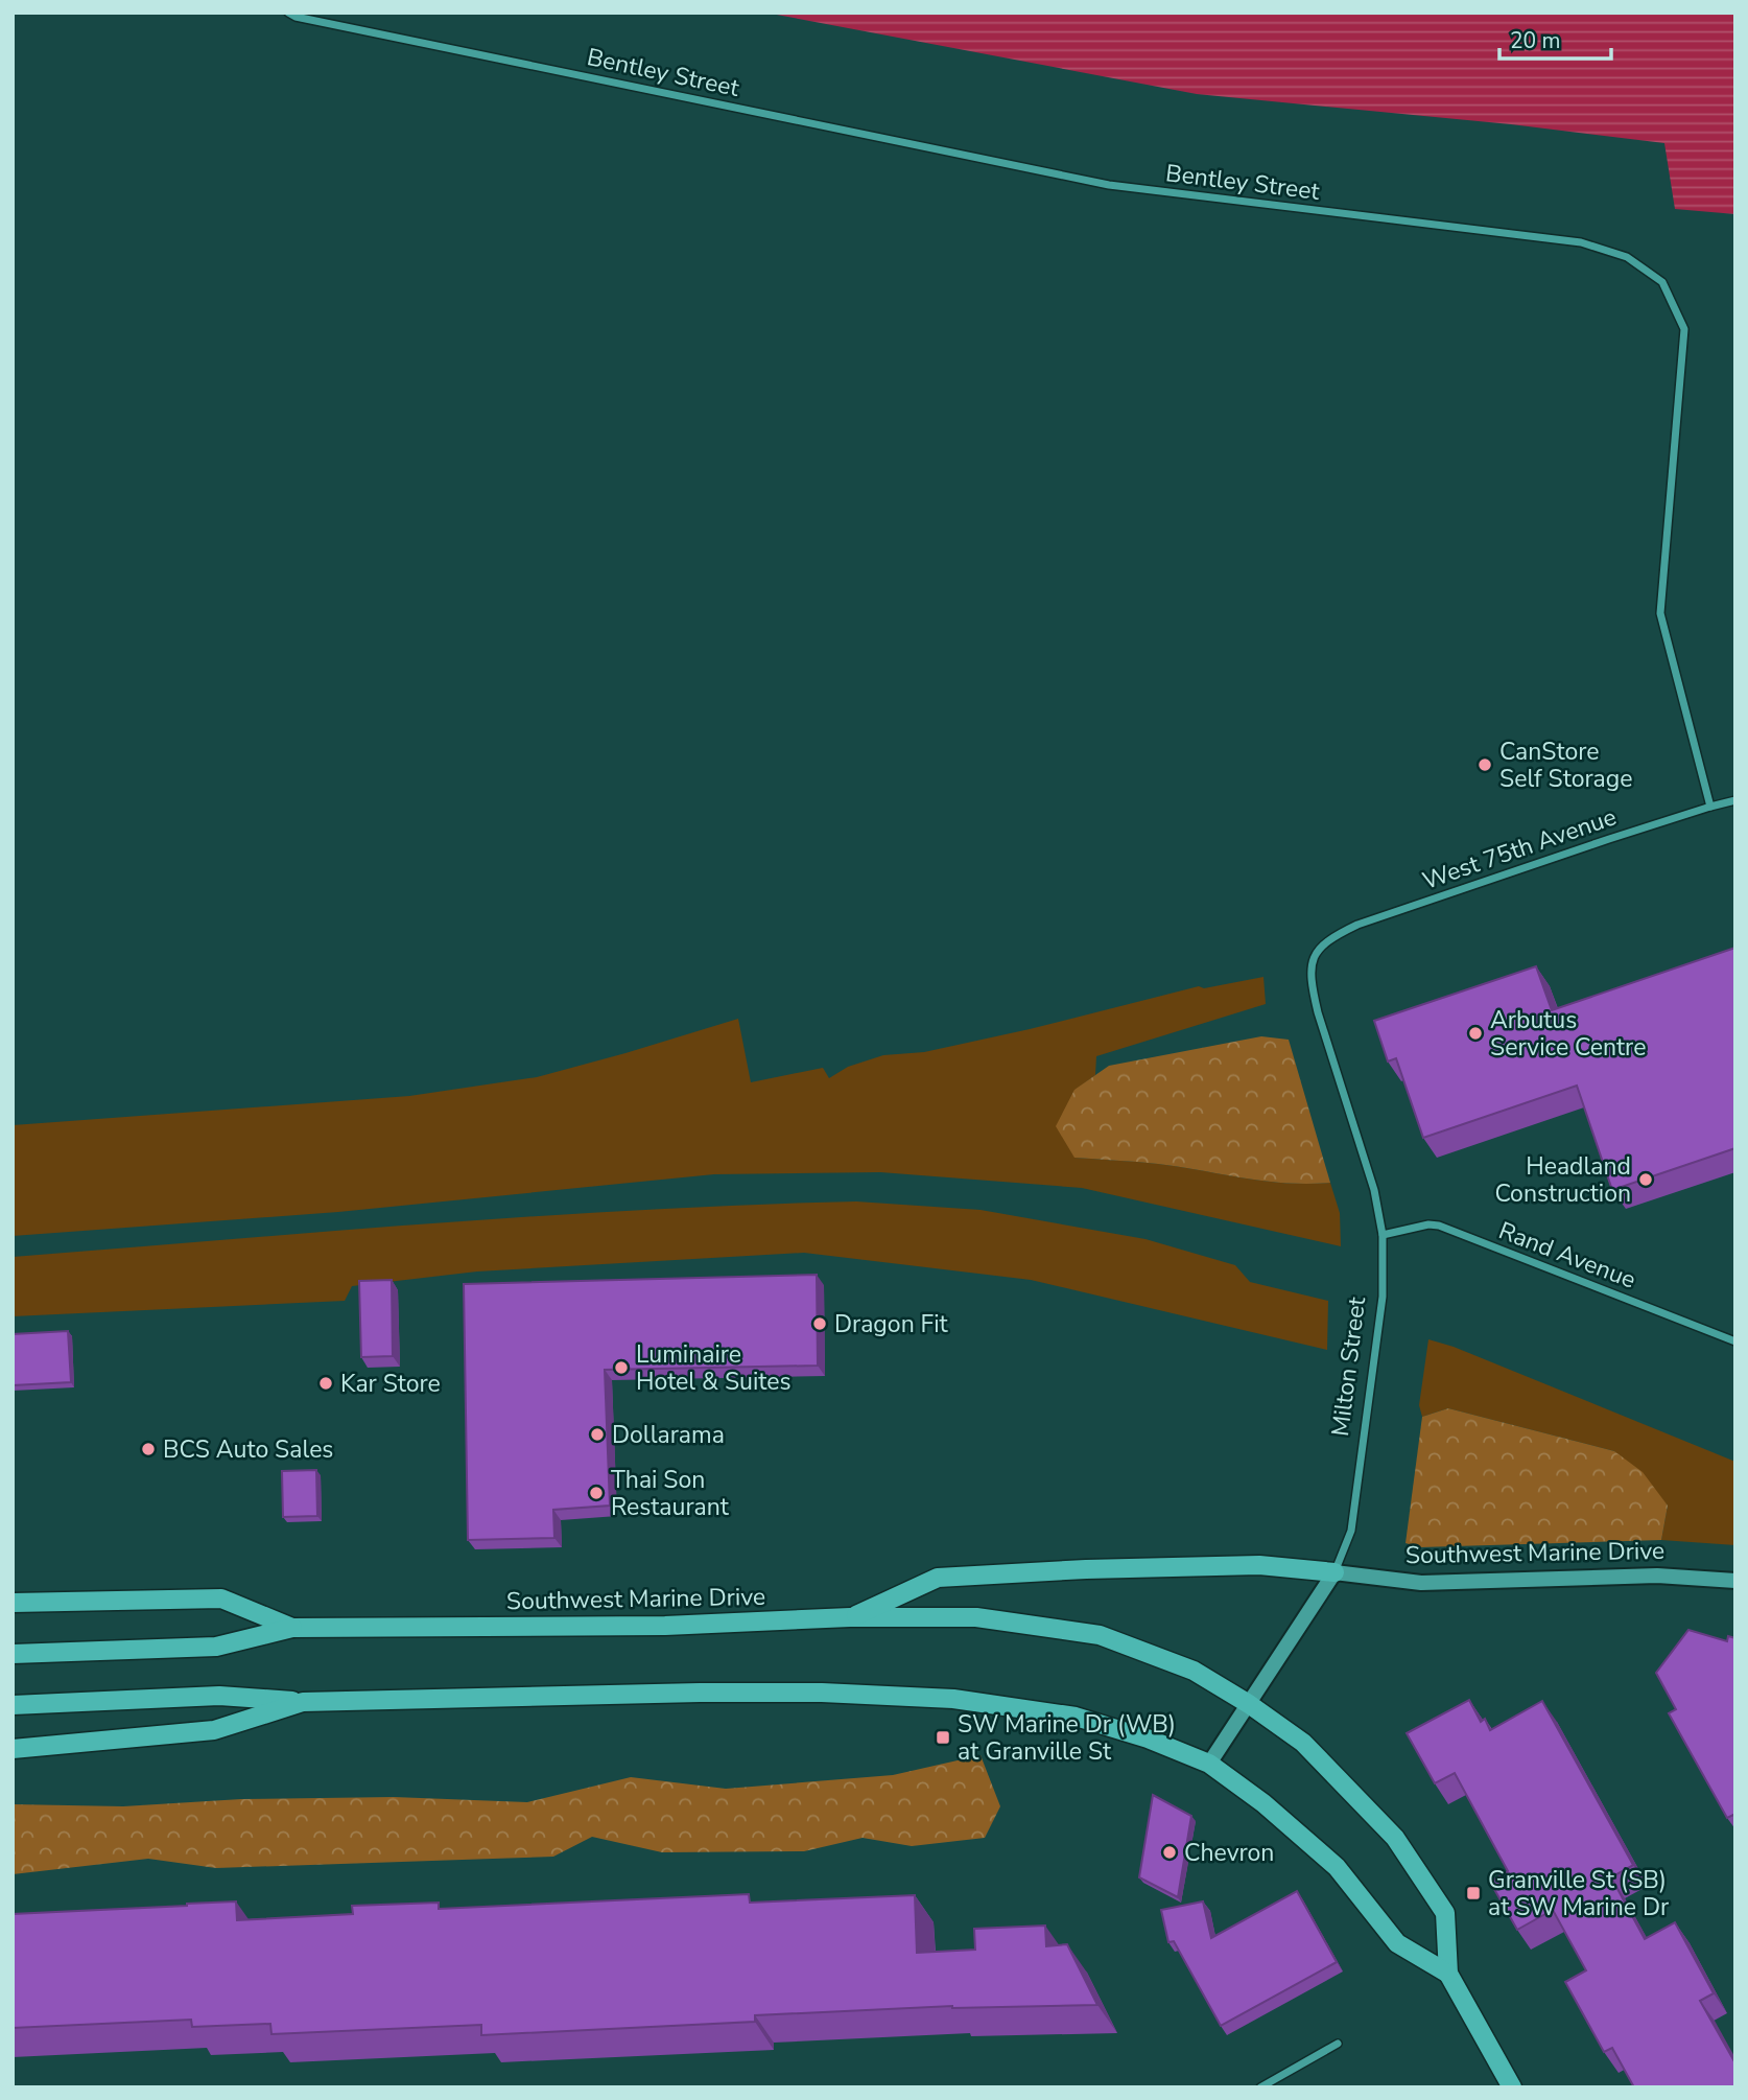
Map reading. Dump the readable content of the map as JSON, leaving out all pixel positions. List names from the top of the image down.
{
  "streets": {
    "main road": ["Southwest Marine Drive"],
    "street": [
      "Bentley Street",
      "West 75th Avenue",
      "Rand Avenue",
      "Milton Street"
    ]
  },
  "crossings": [
    ["Bentley Street", "West 75th Avenue"],
    ["West 75th Avenue", "Milton Street"],
    ["Rand Avenue", "Milton Street"],
    ["Milton Street", "Southwest Marine Drive"]
  ],
  "places": {
    "other": [
      "CanStore Self Storage",
      "Arbutus Service Centre",
      "Headland Construction",
      "Dragon Fit",
      "Luminaire Hotel & Suites",
      "Kar Store",
      "Dollarama",
      "BCS Auto Sales",
      "Thai Son Restaurant",
      "Chevron"
    ],
    "transit": ["SW Marine Dr (WB) at Granville St", "Granville St (SB) at SW Marine Dr"]
  },
  "scale_bar": "20 m"
}
